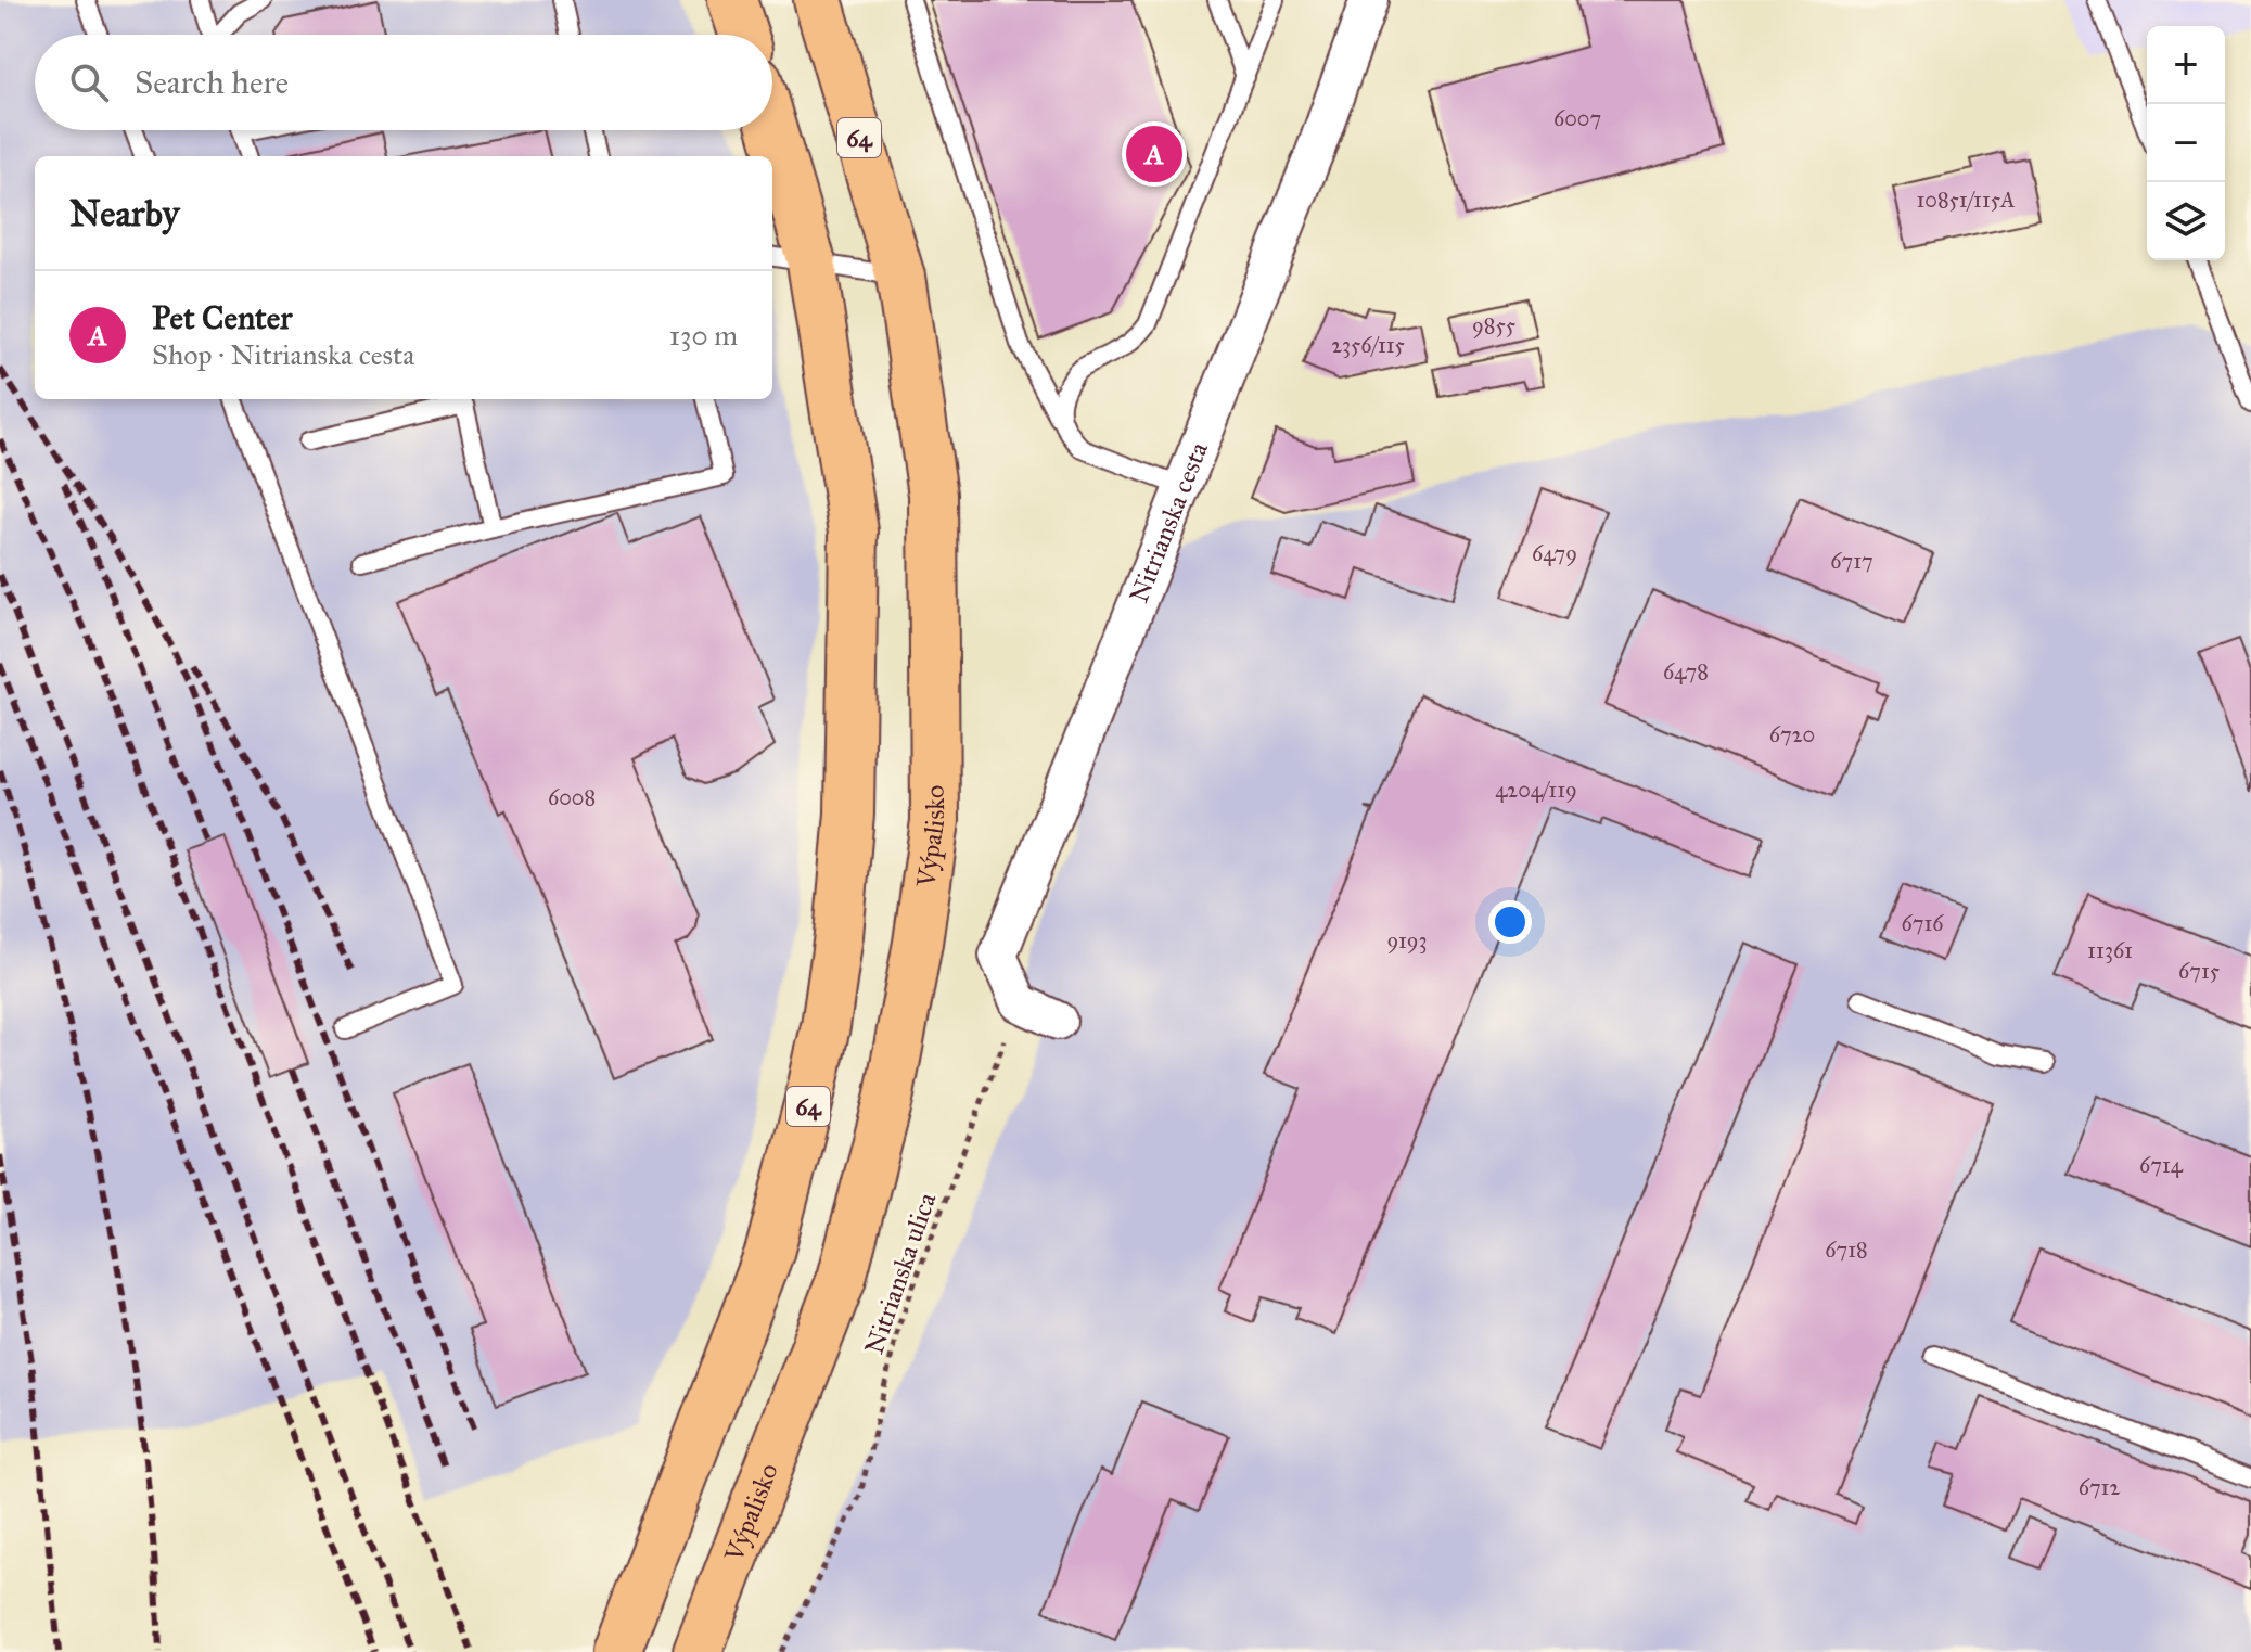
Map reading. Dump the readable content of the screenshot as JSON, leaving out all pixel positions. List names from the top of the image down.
{
  "streets": {
    "main road": ["64", "Výpalisko"],
    "street": ["Nitrianska cesta"],
    "path": ["Nitrianska ulica"]
  },
  "crossings": [
    ["Nitrianska cesta", "Nitrianska ulica"]
  ],
  "house_numbers": [
    "6007",
    "10851/115A",
    "9855",
    "2356/115",
    "6479",
    "6717",
    "6478",
    "6720",
    "4204/119",
    "6008",
    "6716",
    "9193",
    "11361",
    "6715",
    "6714",
    "6718",
    "6712"
  ],
  "page": {
    "map_buttons": ["+", "−"],
    "search": "Search here",
    "pins": "A",
    "heading": "Nearby",
    "list": [
      {
        "mark": "A",
        "name": "Pet Center",
        "note": "Shop · Nitrianska cesta",
        "value": "130 m"
      }
    ]
  }
}
